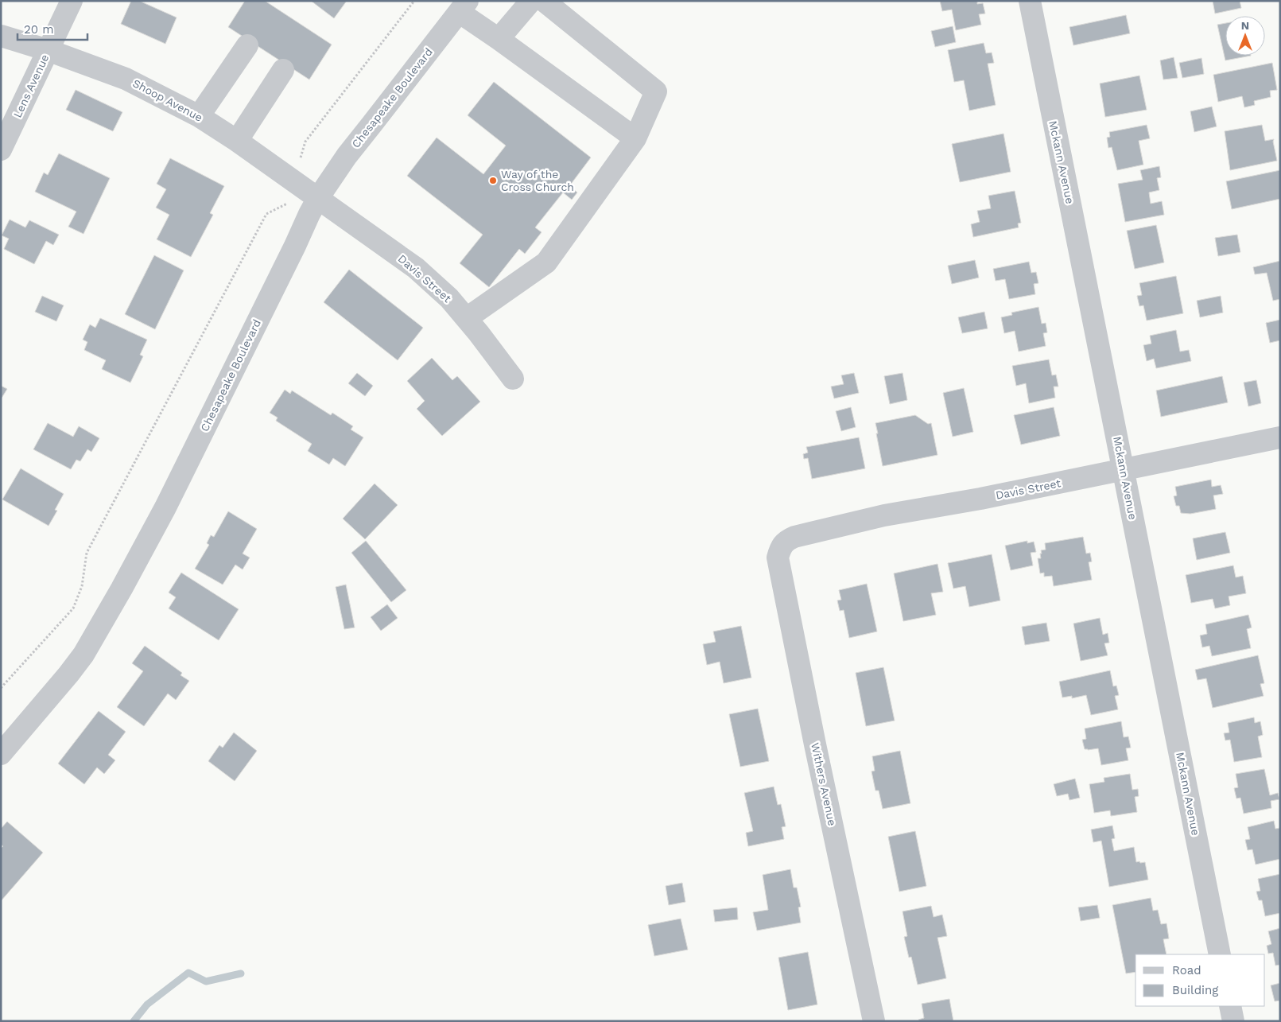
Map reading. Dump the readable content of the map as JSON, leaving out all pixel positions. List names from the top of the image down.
{
  "streets": {
    "street": [
      "Lens Avenue",
      "Chesapeake Boulevard",
      "Shoop Avenue",
      "Mckann Avenue",
      "Davis Street",
      "Withers Avenue"
    ]
  },
  "crossings": [
    ["Lens Avenue", "Shoop Avenue"],
    ["Chesapeake Boulevard", "Shoop Avenue"],
    ["Chesapeake Boulevard", "Davis Street"],
    ["Shoop Avenue", "Davis Street"],
    ["Mckann Avenue", "Davis Street"],
    ["Davis Street", "Withers Avenue"]
  ],
  "places": ["Way of the Cross Church"],
  "legend": ["Road", "Building"],
  "scale_bar": "20 m",
  "north": "top"
}
